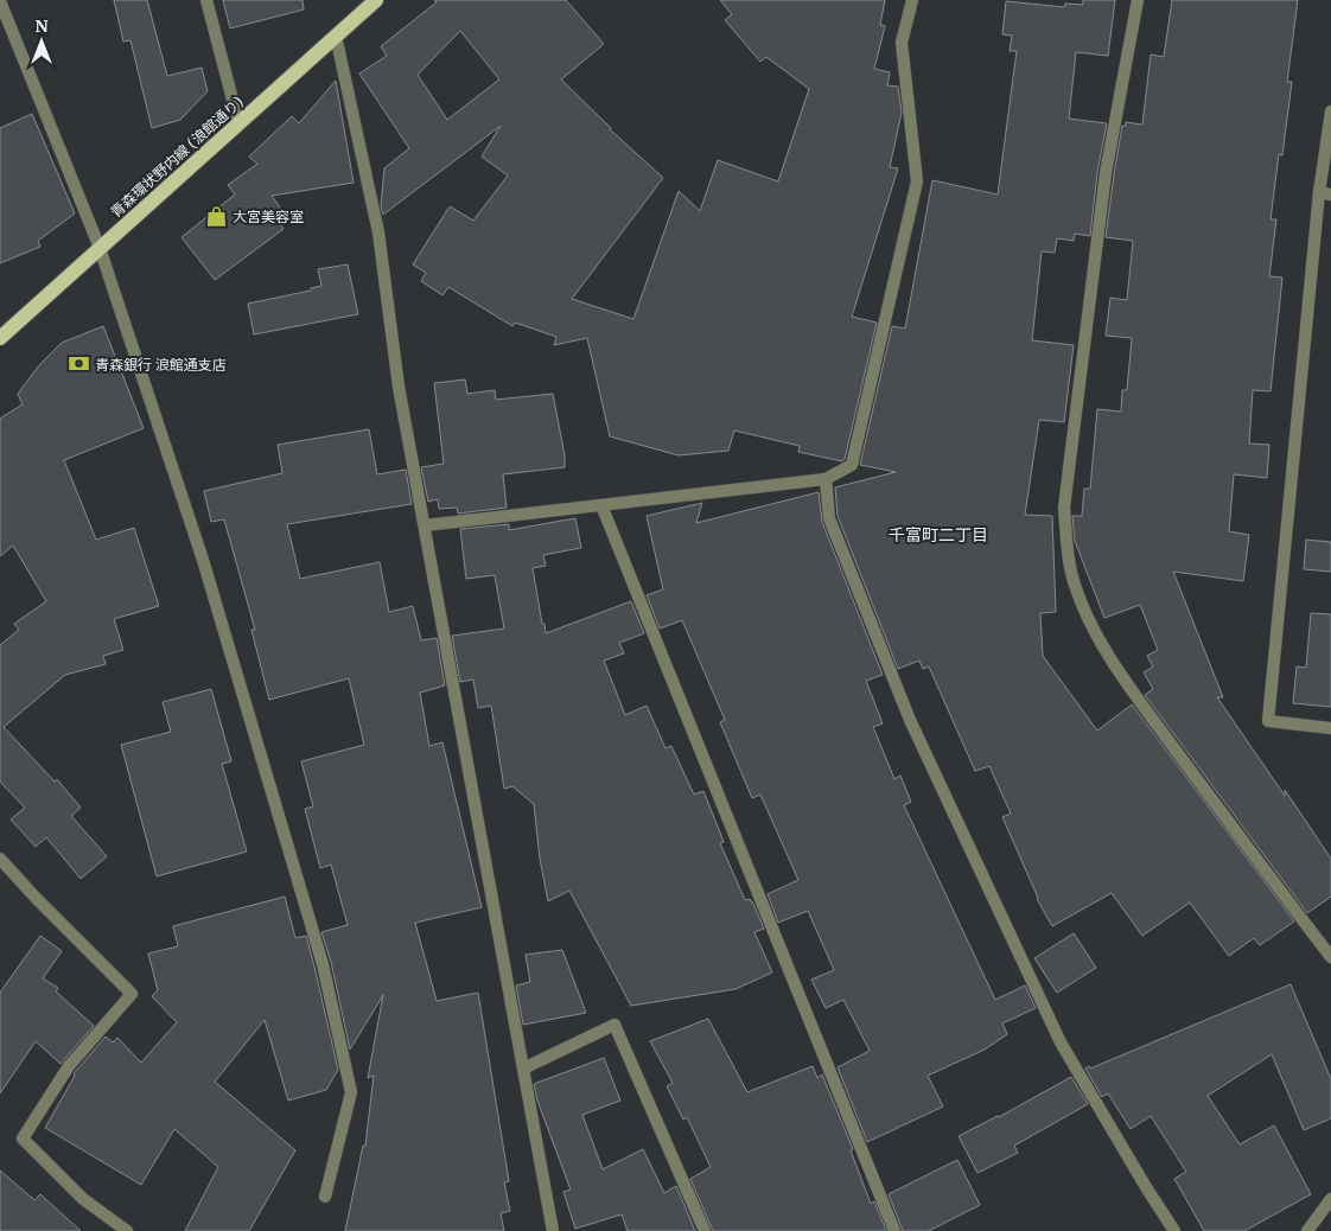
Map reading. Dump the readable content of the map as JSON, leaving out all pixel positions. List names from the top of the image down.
{
  "streets": {
    "main road": ["青森環状野内線 (浪館通り)"]
  },
  "districts": ["千富町二丁目"],
  "places": {
    "shop": ["大宮美容室"],
    "bank": ["青森銀行 浪館通支店"]
  },
  "north": "top"
}
